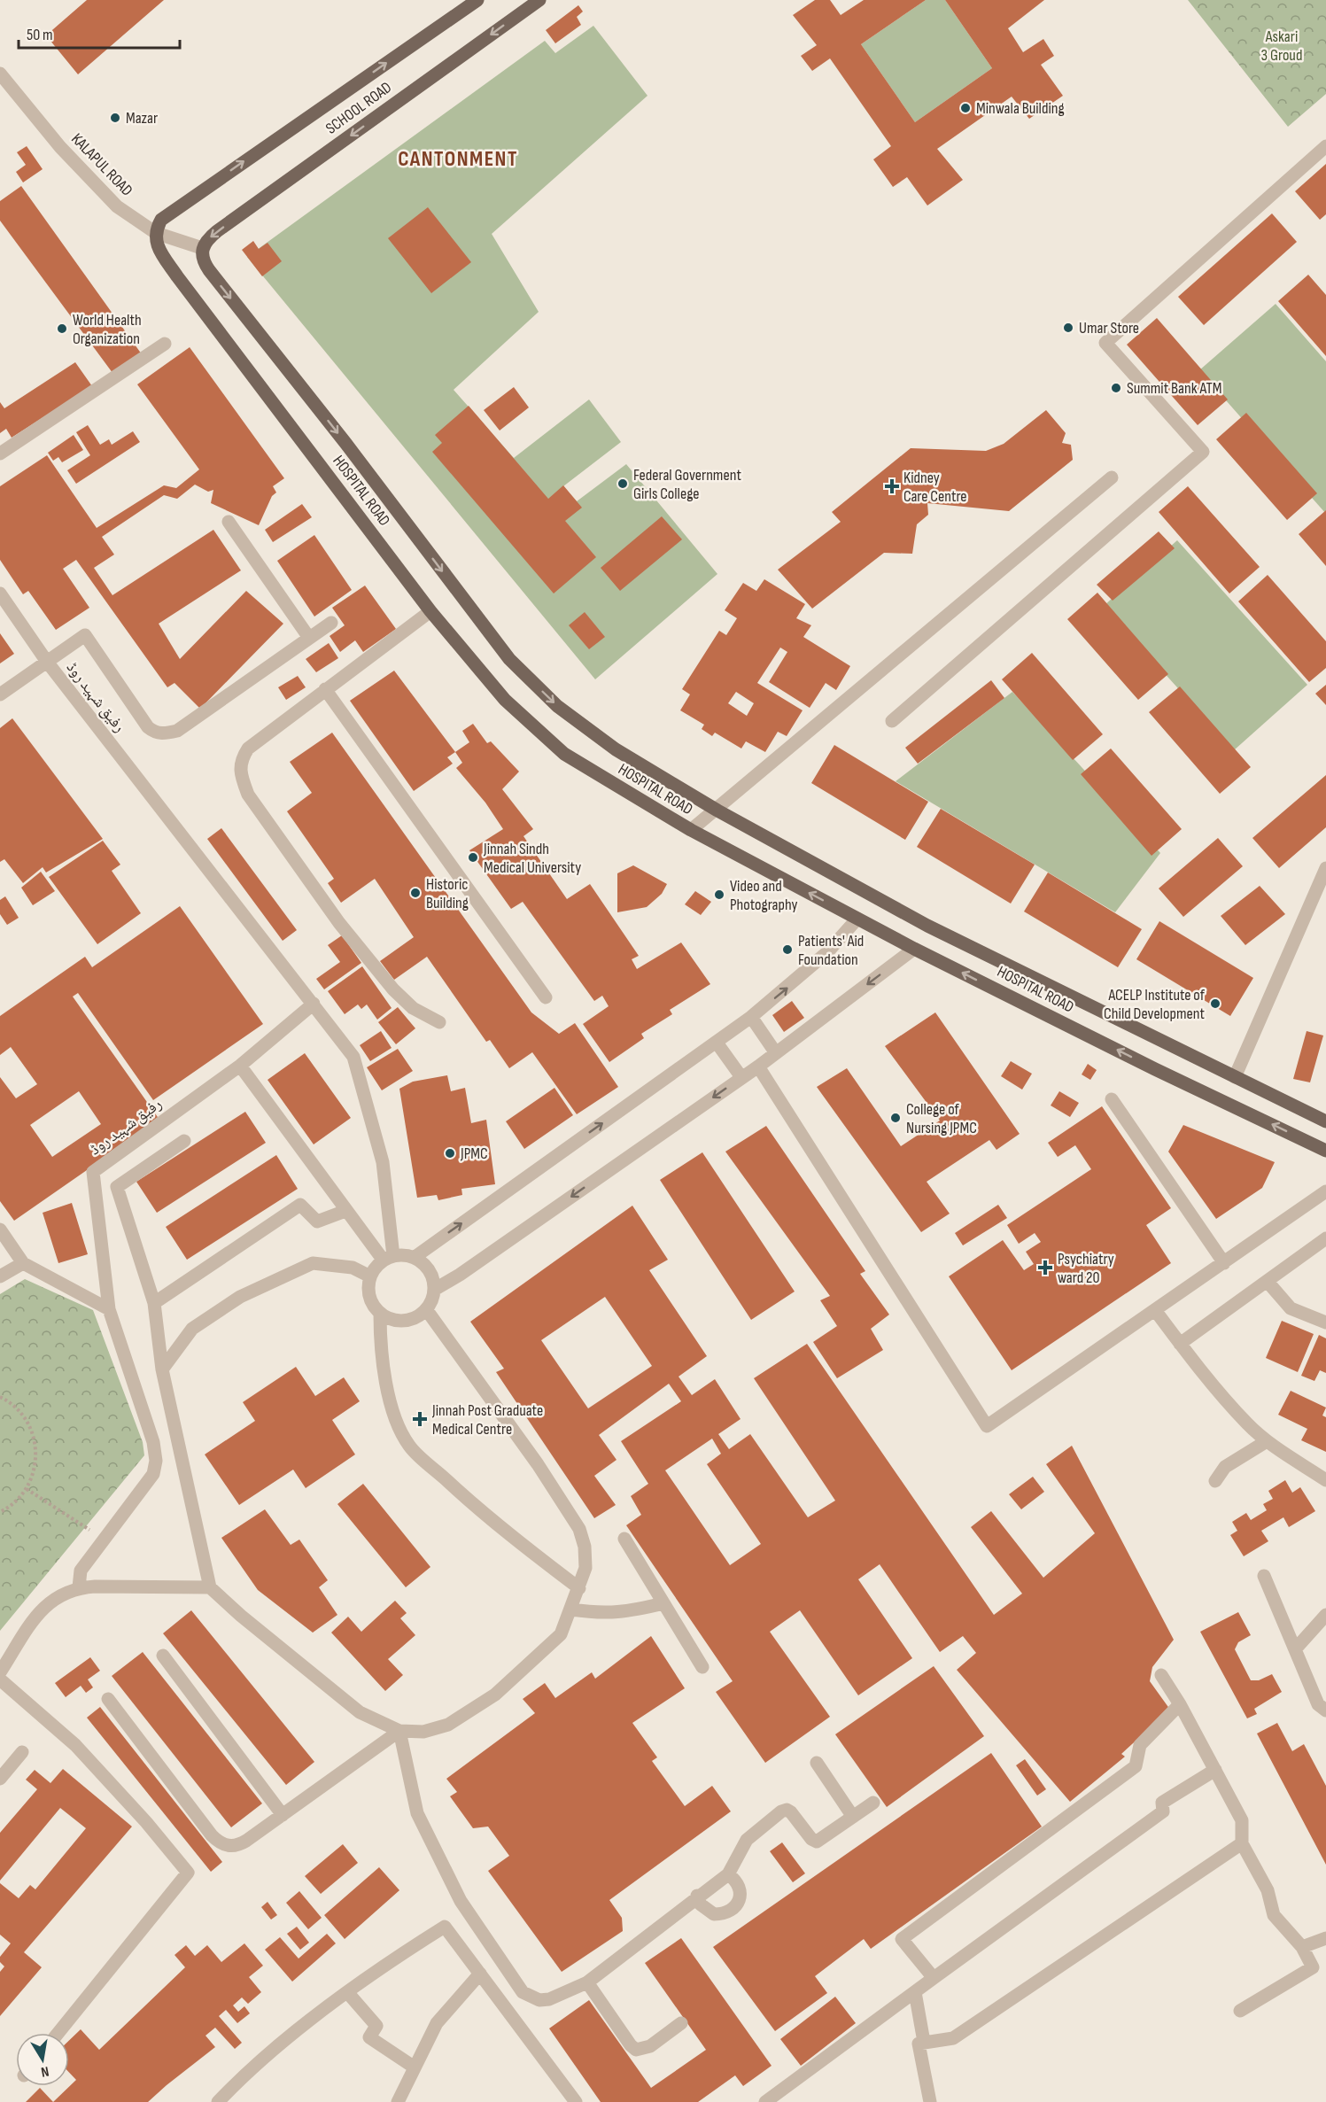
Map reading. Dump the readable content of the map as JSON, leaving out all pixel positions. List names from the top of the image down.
{
  "streets": {
    "main road": ["SCHOOL ROAD", "HOSPITAL ROAD"],
    "street": ["KALAPUL ROAD", "رفیق شہید روڈ"]
  },
  "crossings": [
    ["SCHOOL ROAD", "KALAPUL ROAD"],
    ["SCHOOL ROAD", "HOSPITAL ROAD"],
    ["KALAPUL ROAD", "HOSPITAL ROAD"]
  ],
  "districts": ["CANTONMENT"],
  "parks": ["Askari 3 Groud"],
  "places": {
    "other": [
      "Minwala Building",
      "Mazar",
      "Umar Store",
      "World Health Organization",
      "Summit Bank ATM",
      "Federal Government Girls College",
      "Jinnah Sindh Medical University",
      "Historic Building",
      "Video and Photography",
      "Patients' Aid Foundation",
      "ACELP Institute of Child Development",
      "College of Nursing JPMC",
      "JPMC"
    ],
    "health": ["Kidney Care Centre", "Psychiatry ward 20", "Jinnah Post Graduate Medical Centre"]
  },
  "scale_bar": "50 m",
  "north": "bottom"
}
